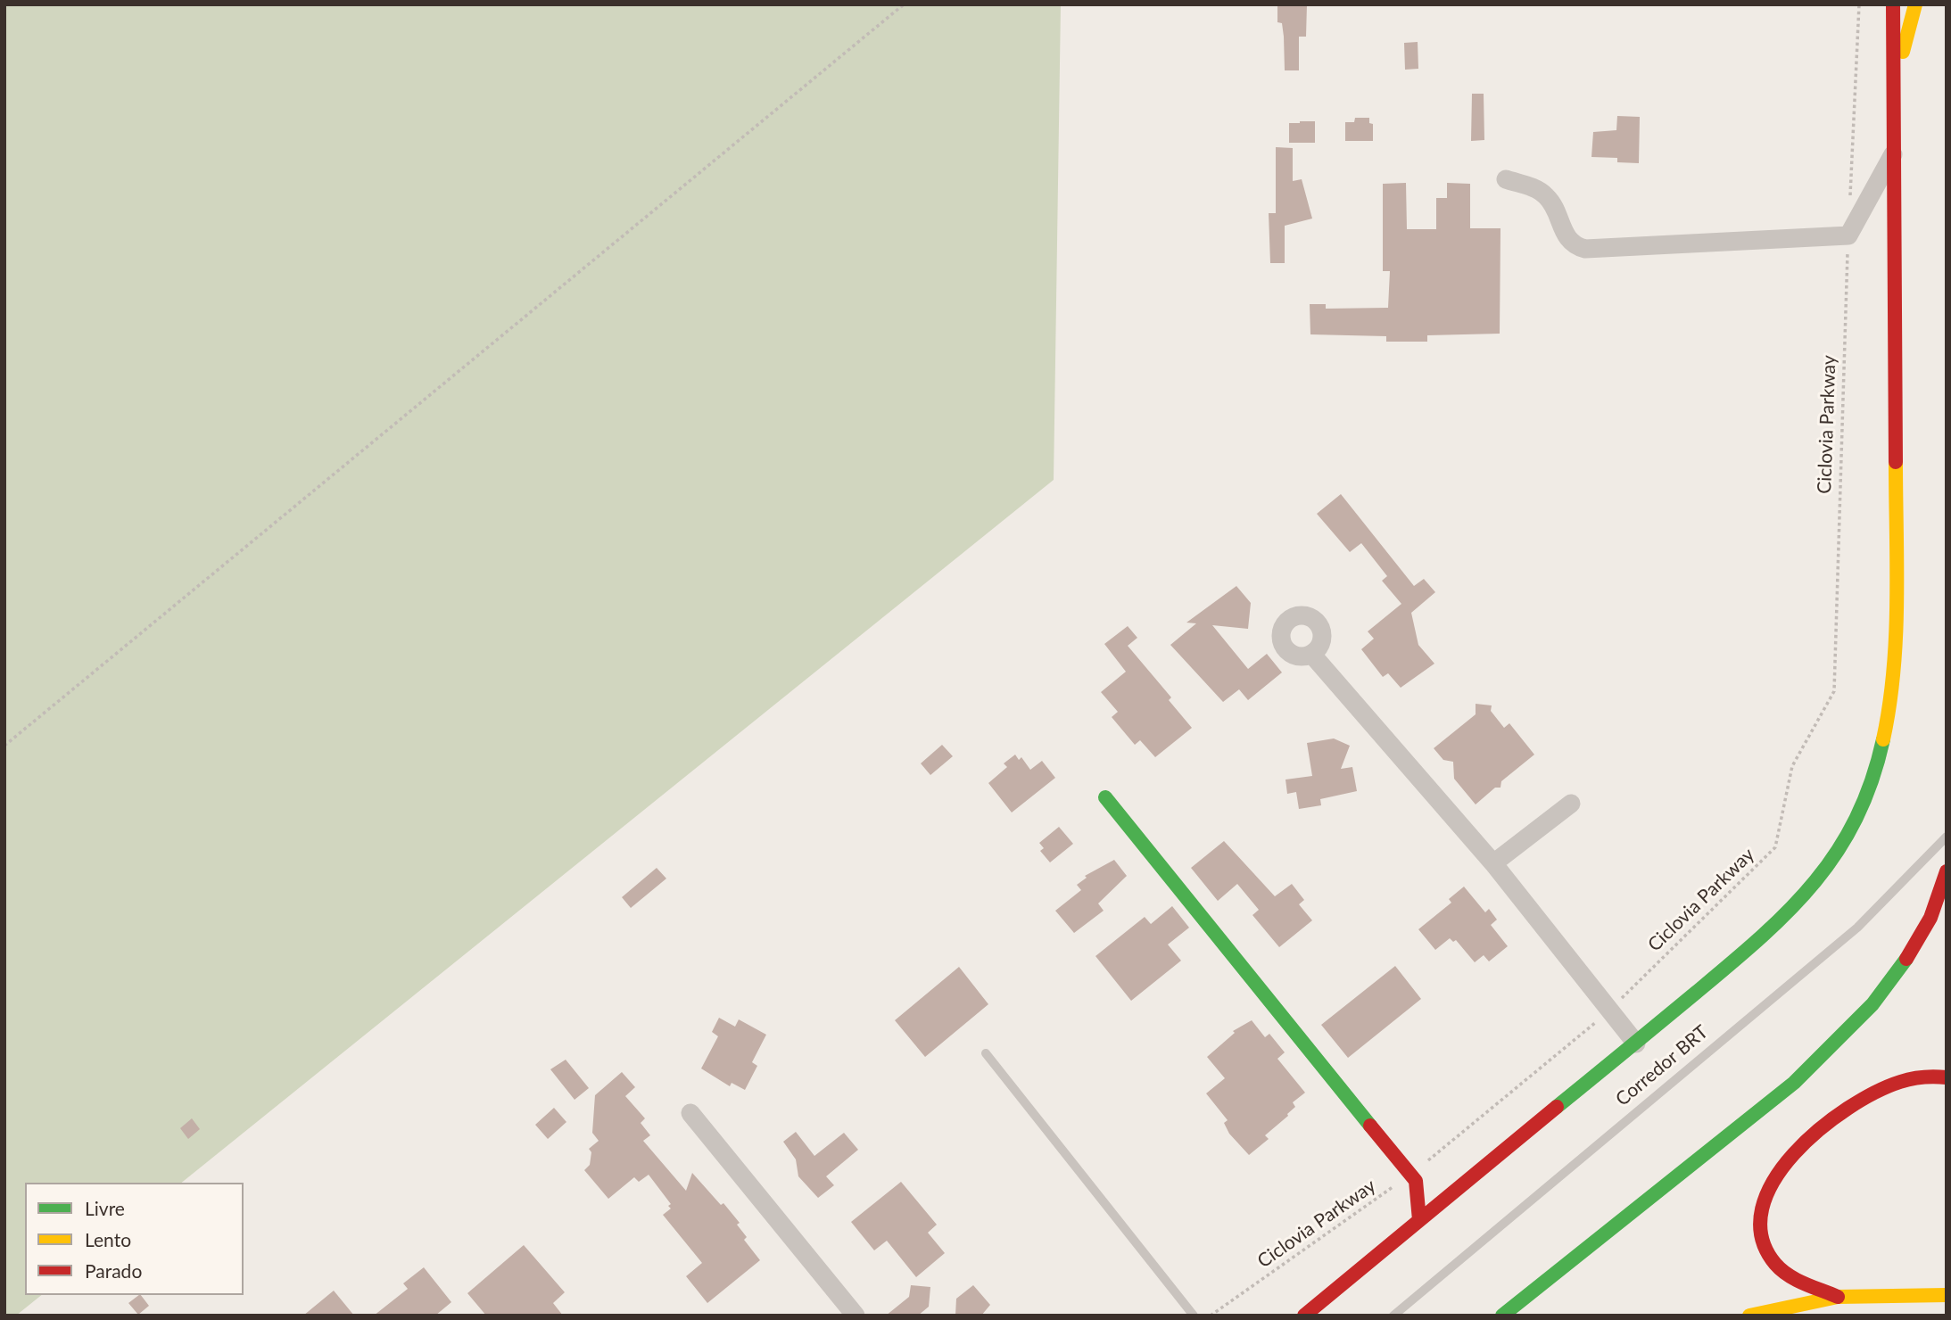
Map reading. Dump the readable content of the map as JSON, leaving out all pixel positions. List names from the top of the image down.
{
  "streets": {
    "lane": ["Corredor BRT"],
    "path": ["Ciclovia Parkway"]
  },
  "legend": ["Livre", "Lento", "Parado"]
}
